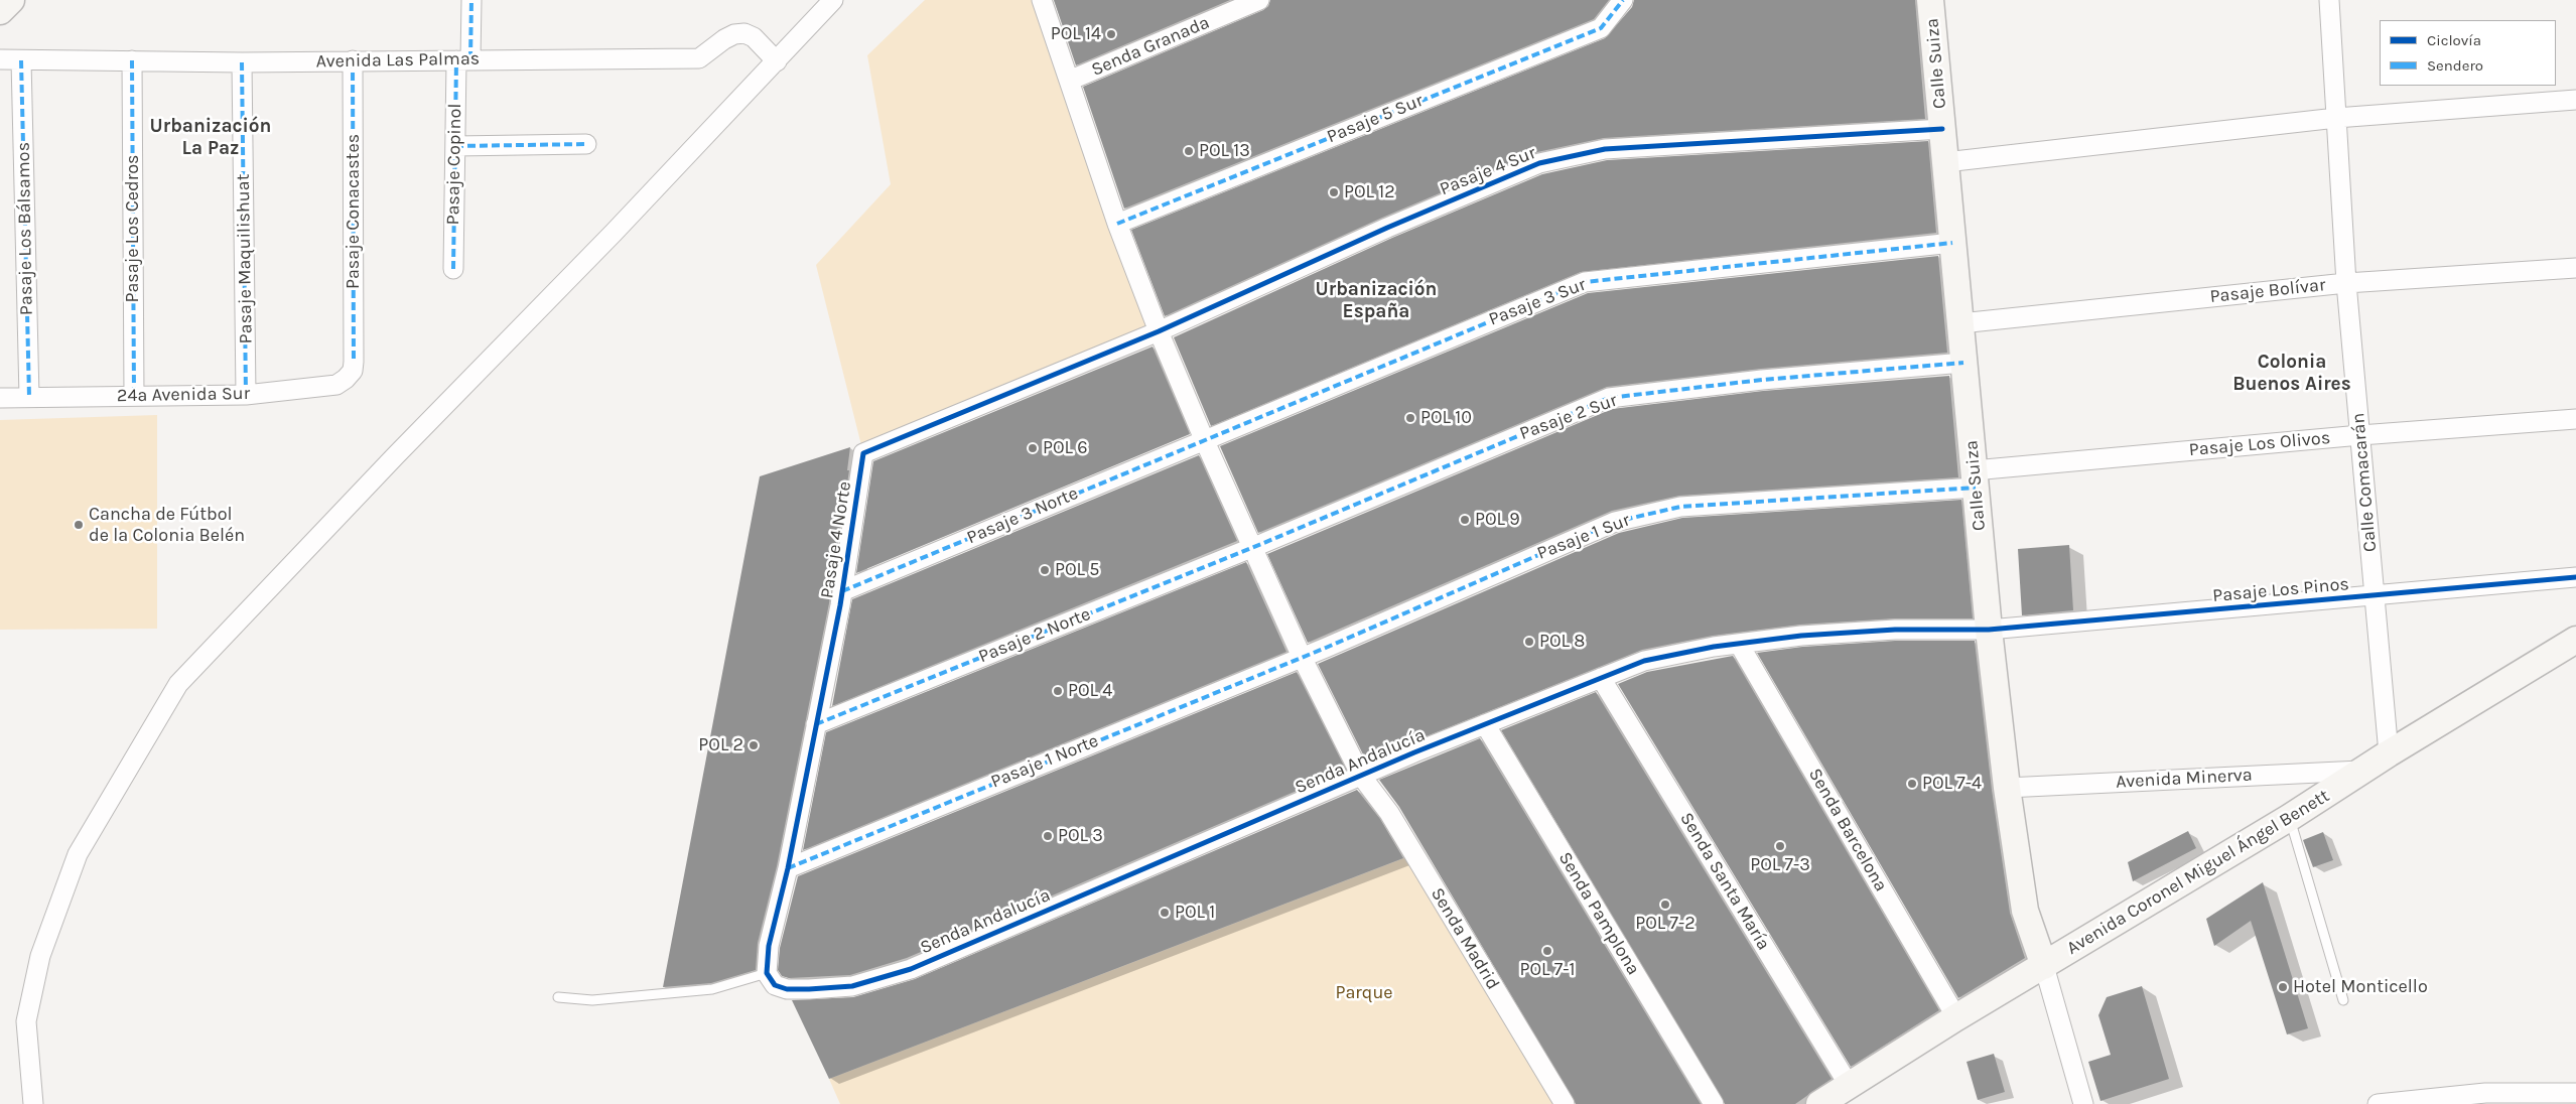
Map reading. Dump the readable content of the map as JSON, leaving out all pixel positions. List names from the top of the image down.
{
  "streets": {
    "street": [
      "Senda Granada",
      "Avenida Las Palmas",
      "Calle Suiza",
      "Pasaje 5 Sur",
      "Pasaje Copinol",
      "Pasaje 4 Sur",
      "Pasaje Conacastes",
      "Pasaje Los Bálsamos",
      "Pasaje Los Cedros",
      "Pasaje Maquilishuat",
      "Pasaje Bolívar",
      "Pasaje 3 Sur",
      "24a Avenida Sur",
      "Pasaje 2 Sur",
      "Pasaje Los Olivos",
      "Calle Comacarán",
      "Pasaje 3 Norte",
      "Pasaje 1 Sur",
      "Pasaje 4 Norte",
      "Pasaje Los Pinos",
      "Pasaje 2 Norte",
      "Pasaje 1 Norte",
      "Senda Andalucía",
      "Avenida Minerva",
      "Senda Barcelona",
      "Avenida Coronel Miguel Ángel Benett",
      "Senda Santa María",
      "Senda Pamplona",
      "Senda Madrid"
    ]
  },
  "crossings": [
    ["Senda Granada", "Senda Madrid"],
    ["Avenida Las Palmas", "Pasaje Copinol"],
    ["Avenida Las Palmas", "Pasaje Conacastes"],
    ["Avenida Las Palmas", "Pasaje Los Bálsamos"],
    ["Avenida Las Palmas", "Pasaje Los Cedros"],
    ["Avenida Las Palmas", "Pasaje Maquilishuat"],
    ["Calle Suiza", "Pasaje 4 Sur"],
    ["Calle Suiza", "Pasaje Bolívar"],
    ["Calle Suiza", "Pasaje 3 Sur"],
    ["Calle Suiza", "Pasaje 2 Sur"],
    ["Calle Suiza", "Pasaje Los Olivos"],
    ["Calle Suiza", "Pasaje 1 Sur"],
    ["Calle Suiza", "Pasaje Los Pinos"],
    ["Calle Suiza", "Senda Andalucía"],
    ["Calle Suiza", "Avenida Minerva"],
    ["Calle Suiza", "Avenida Coronel Miguel Ángel Benett"],
    ["Pasaje 5 Sur", "Senda Madrid"],
    ["Pasaje 4 Sur", "Pasaje 4 Norte"],
    ["Pasaje 4 Sur", "Senda Madrid"],
    ["Pasaje Conacastes", "24a Avenida Sur"],
    ["Pasaje Los Bálsamos", "24a Avenida Sur"],
    ["Pasaje Los Cedros", "24a Avenida Sur"],
    ["Pasaje Maquilishuat", "24a Avenida Sur"],
    ["Pasaje Bolívar", "Calle Comacarán"],
    ["Pasaje 3 Sur", "Pasaje 3 Norte"],
    ["Pasaje 3 Sur", "Senda Madrid"],
    ["Pasaje 2 Sur", "Pasaje 2 Norte"],
    ["Pasaje 2 Sur", "Senda Madrid"],
    ["Pasaje Los Olivos", "Calle Comacarán"],
    ["Pasaje Los Olivos", "Pasaje 1 Sur"],
    ["Calle Comacarán", "Pasaje Los Pinos"],
    ["Calle Comacarán", "Avenida Coronel Miguel Ángel Benett"],
    ["Pasaje 3 Norte", "Pasaje 4 Norte"],
    ["Pasaje 3 Norte", "Senda Madrid"],
    ["Pasaje 1 Sur", "Pasaje 1 Norte"],
    ["Pasaje 1 Sur", "Senda Madrid"],
    ["Pasaje 4 Norte", "Pasaje 2 Norte"],
    ["Pasaje 4 Norte", "Pasaje 1 Norte"],
    ["Pasaje 4 Norte", "Senda Andalucía"],
    ["Pasaje 4 Norte", "Senda Madrid"],
    ["Pasaje Los Pinos", "Senda Andalucía"],
    ["Pasaje 2 Norte", "Senda Madrid"],
    ["Pasaje 1 Norte", "Senda Madrid"],
    ["Senda Andalucía", "Senda Barcelona"],
    ["Senda Andalucía", "Senda Santa María"],
    ["Senda Andalucía", "Senda Pamplona"],
    ["Senda Andalucía", "Senda Madrid"],
    ["Avenida Minerva", "Avenida Coronel Miguel Ángel Benett"],
    ["Senda Barcelona", "Avenida Coronel Miguel Ángel Benett"],
    ["Avenida Coronel Miguel Ángel Benett", "Senda Santa María"]
  ],
  "districts": ["Urbanización La Paz", "Urbanización España", "Colonia Buenos Aires"],
  "parks": ["Parque"],
  "places": [
    "POL 14",
    "POL 13",
    "POL 12",
    "POL 10",
    "POL 6",
    "POL 9",
    "Cancha de Fútbol de la Colonia Belén",
    "POL 5",
    "POL 8",
    "POL 4",
    "POL 2",
    "POL 7-4",
    "POL 3",
    "POL 7-3",
    "POL 7-2",
    "POL 1",
    "POL 7-1",
    "Hotel Monticello"
  ],
  "legend": ["Ciclovía", "Sendero"]
}
